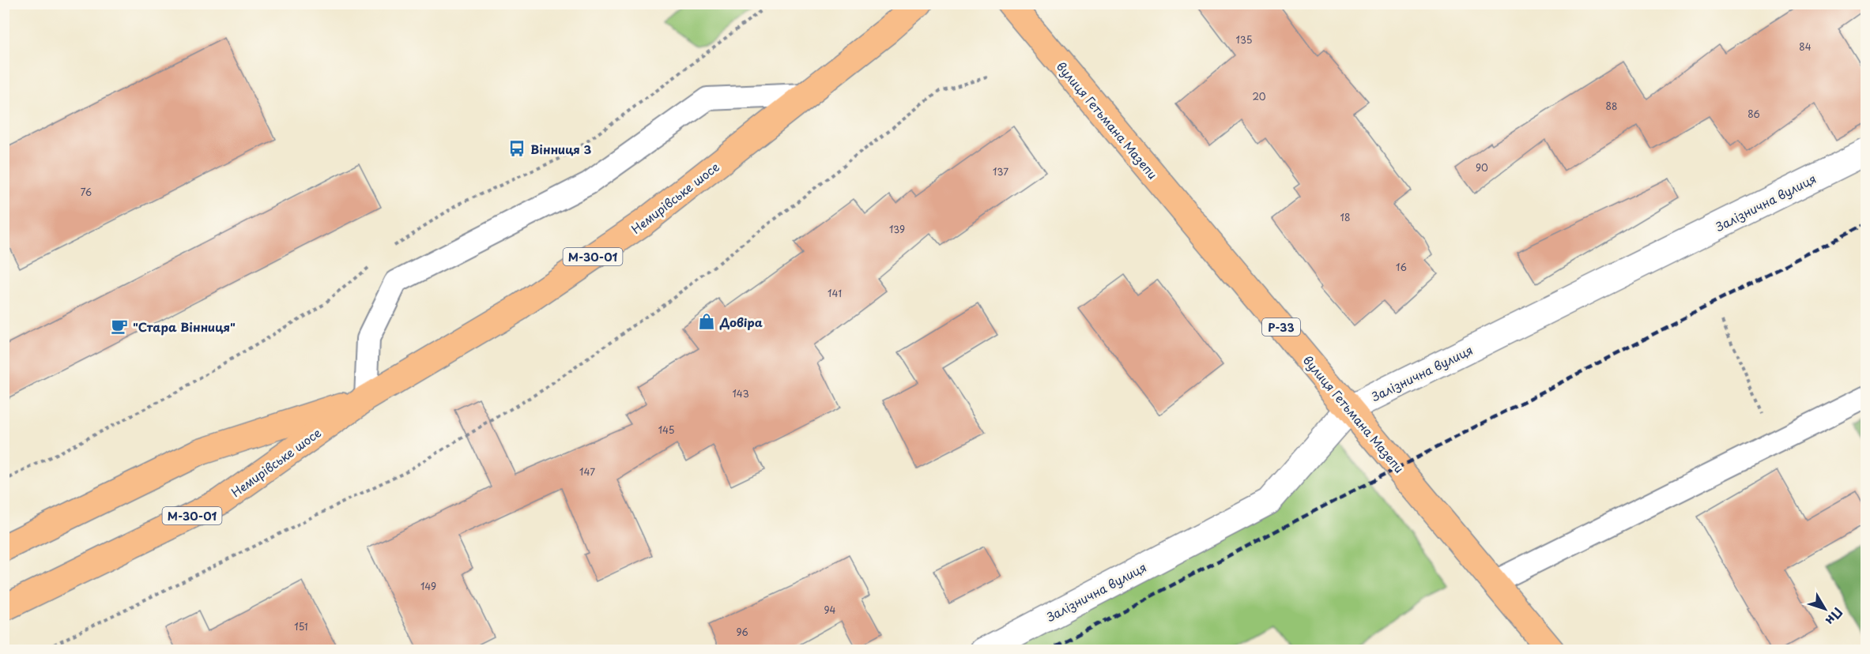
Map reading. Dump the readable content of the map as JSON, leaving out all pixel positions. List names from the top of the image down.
{
  "streets": {
    "main road": [
      "вулиця Гетьмана Мазепи",
      "Немирівське шосе",
      "М-30-01",
      "Р-33"
    ],
    "street": ["Залізнична вулиця"]
  },
  "crossings": [
    ["вулиця Гетьмана Мазепи", "Залізнична вулиця"]
  ],
  "places": {
    "bus stop": ["Вінниця 3"],
    "shop": ["Довіра"],
    "cafe": ["\"Стара Вінниця\""]
  },
  "house_numbers": [
    "135",
    "84",
    "20",
    "88",
    "86",
    "90",
    "137",
    "76",
    "18",
    "139",
    "16",
    "141",
    "143",
    "145",
    "147",
    "149",
    "94",
    "151",
    "96"
  ],
  "north": "bottom right"
}
